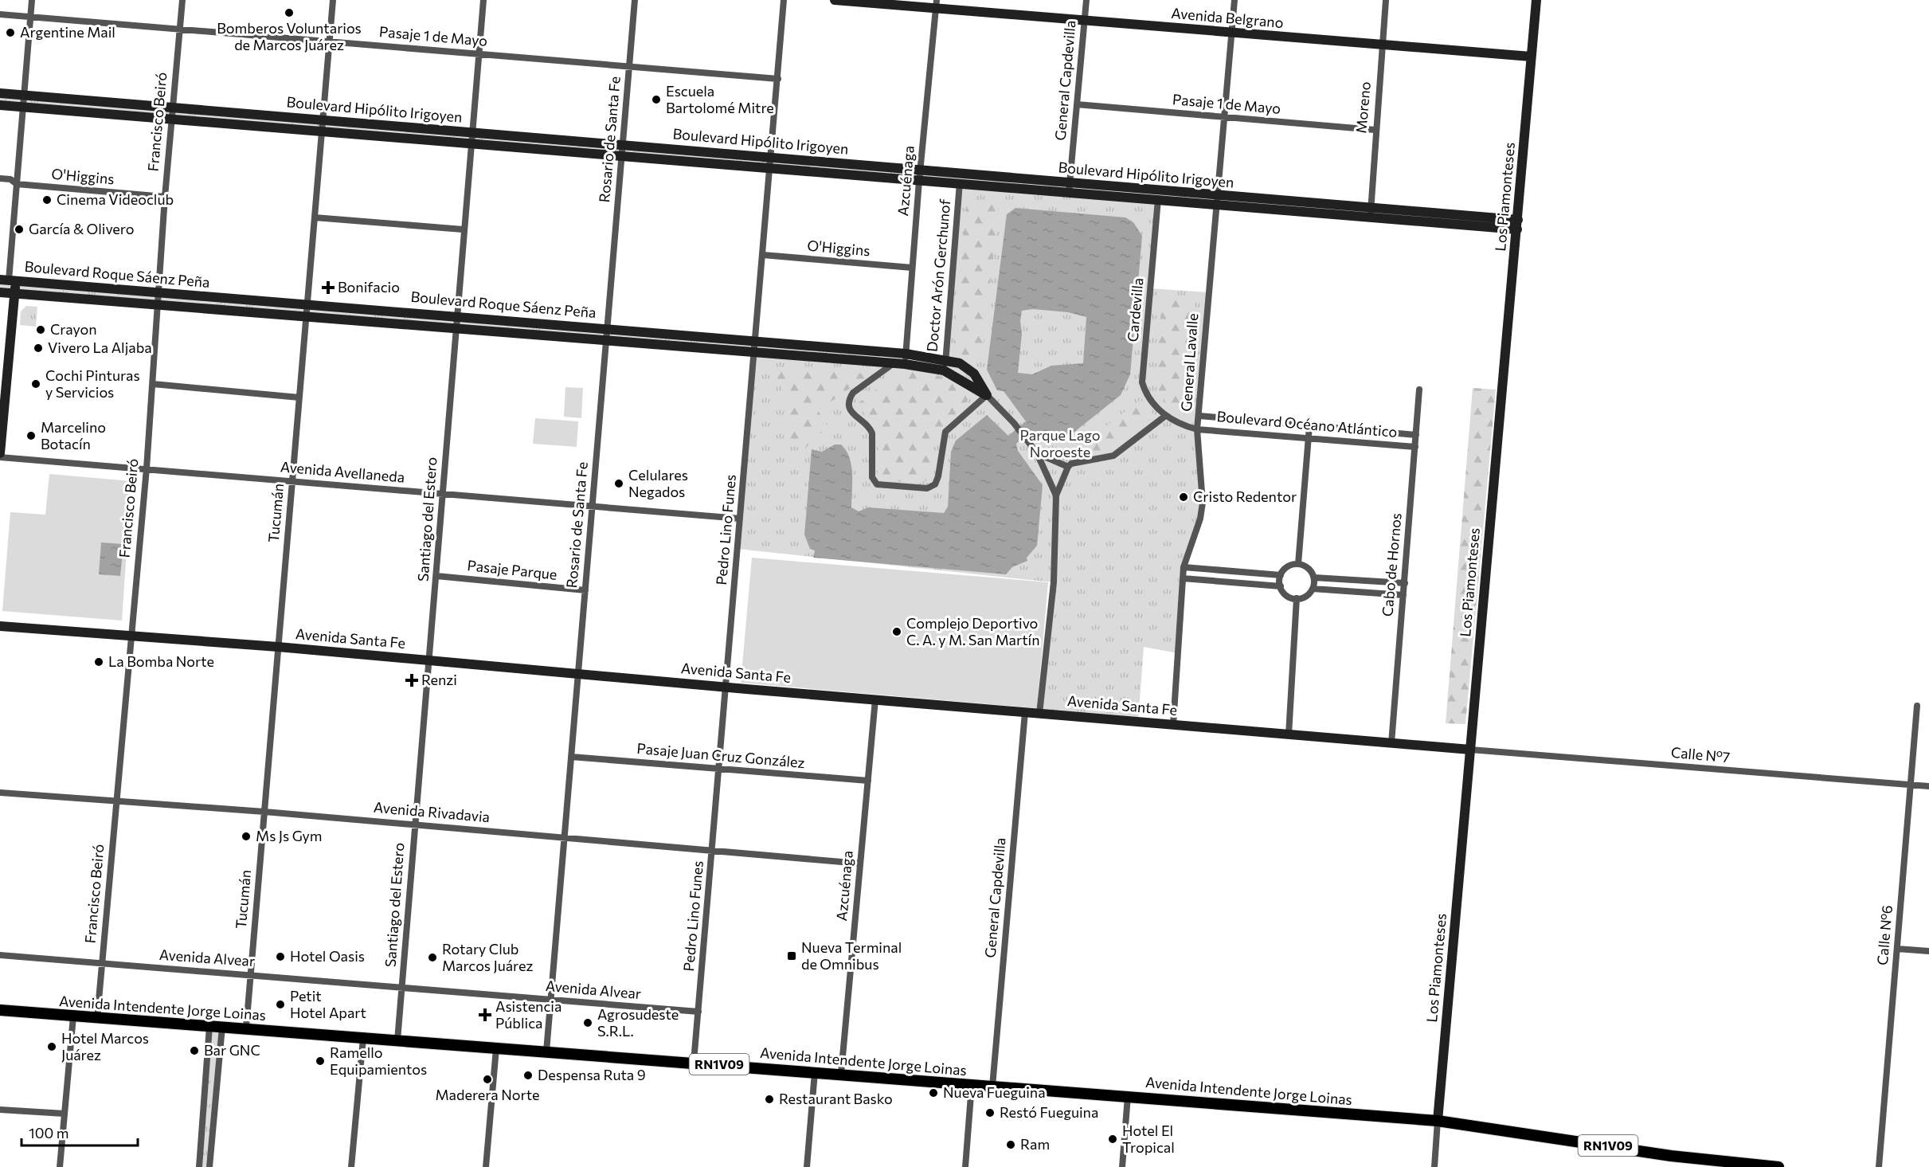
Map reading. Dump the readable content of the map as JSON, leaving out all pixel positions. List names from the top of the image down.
{
  "streets": {
    "main road": ["Avenida Intendente Jorge Loinas", "RN1V09"],
    "street": [
      "Avenida Belgrano",
      "Pasaje 1 de Mayo",
      "General Capdevilla",
      "Moreno",
      "Boulevard Hipólito Irigoyen",
      "Francisco Beiró",
      "Rosario de Santa Fe",
      "O'Higgins",
      "Azcuénaga",
      "Los Piamonteses",
      "Boulevard Roque Sáenz Peña",
      "Doctor Arón Gerchunof",
      "Cardevilla",
      "General Lavalle",
      "Boulevard Océano Atlántico",
      "Avenida Avellaneda",
      "Tucumán",
      "Santiago del Estero",
      "Pedro Lino Funes",
      "Cabo de Hornos",
      "Pasaje Parque",
      "Avenida Santa Fe",
      "Calle Nº7",
      "Pasaje Juan Cruz González",
      "Avenida Rivadavia",
      "Calle Nº6",
      "Avenida Alvear"
    ]
  },
  "crossings": [
    ["Avenida Belgrano", "General Capdevilla"],
    ["Avenida Belgrano", "Moreno"],
    ["Avenida Belgrano", "Azcuénaga"],
    ["Avenida Belgrano", "Los Piamonteses"],
    ["Avenida Belgrano", "General Lavalle"],
    ["Pasaje 1 de Mayo", "General Capdevilla"],
    ["Pasaje 1 de Mayo", "Moreno"],
    ["Pasaje 1 de Mayo", "Francisco Beiró"],
    ["Pasaje 1 de Mayo", "Rosario de Santa Fe"],
    ["Pasaje 1 de Mayo", "General Lavalle"],
    ["Pasaje 1 de Mayo", "Tucumán"],
    ["Pasaje 1 de Mayo", "Santiago del Estero"],
    ["Pasaje 1 de Mayo", "Pedro Lino Funes"],
    ["General Capdevilla", "Boulevard Hipólito Irigoyen"],
    ["General Capdevilla", "Avenida Santa Fe"],
    ["General Capdevilla", "Avenida Intendente Jorge Loinas"],
    ["Moreno", "Boulevard Hipólito Irigoyen"],
    ["Boulevard Hipólito Irigoyen", "Francisco Beiró"],
    ["Boulevard Hipólito Irigoyen", "Rosario de Santa Fe"],
    ["Boulevard Hipólito Irigoyen", "Azcuénaga"],
    ["Boulevard Hipólito Irigoyen", "Los Piamonteses"],
    ["Boulevard Hipólito Irigoyen", "Doctor Arón Gerchunof"],
    ["Boulevard Hipólito Irigoyen", "Cardevilla"],
    ["Boulevard Hipólito Irigoyen", "General Lavalle"],
    ["Boulevard Hipólito Irigoyen", "Tucumán"],
    ["Boulevard Hipólito Irigoyen", "Santiago del Estero"],
    ["Boulevard Hipólito Irigoyen", "Pedro Lino Funes"],
    ["Francisco Beiró", "O'Higgins"],
    ["Francisco Beiró", "Boulevard Roque Sáenz Peña"],
    ["Francisco Beiró", "Avenida Avellaneda"],
    ["Francisco Beiró", "Avenida Santa Fe"],
    ["Francisco Beiró", "Avenida Rivadavia"],
    ["Francisco Beiró", "Avenida Alvear"],
    ["Francisco Beiró", "Avenida Intendente Jorge Loinas"],
    ["Rosario de Santa Fe", "Boulevard Roque Sáenz Peña"],
    ["Rosario de Santa Fe", "Avenida Avellaneda"],
    ["Rosario de Santa Fe", "Pasaje Parque"],
    ["Rosario de Santa Fe", "Avenida Santa Fe"],
    ["Rosario de Santa Fe", "Pasaje Juan Cruz González"],
    ["Rosario de Santa Fe", "Avenida Rivadavia"],
    ["Rosario de Santa Fe", "Avenida Alvear"],
    ["Rosario de Santa Fe", "Avenida Intendente Jorge Loinas"],
    ["O'Higgins", "Azcuénaga"],
    ["O'Higgins", "Pedro Lino Funes"],
    ["Azcuénaga", "Boulevard Roque Sáenz Peña"],
    ["Azcuénaga", "Avenida Santa Fe"],
    ["Azcuénaga", "Pasaje Juan Cruz González"],
    ["Azcuénaga", "Avenida Rivadavia"],
    ["Azcuénaga", "Avenida Intendente Jorge Loinas"],
    ["Los Piamonteses", "Avenida Santa Fe"],
    ["Los Piamonteses", "Calle Nº7"],
    ["Los Piamonteses", "Avenida Intendente Jorge Loinas"],
    ["Los Piamonteses", "RN1V09"],
    ["Boulevard Roque Sáenz Peña", "Doctor Arón Gerchunof"],
    ["Boulevard Roque Sáenz Peña", "Tucumán"],
    ["Boulevard Roque Sáenz Peña", "Santiago del Estero"],
    ["Boulevard Roque Sáenz Peña", "Pedro Lino Funes"],
    ["Cardevilla", "Boulevard Océano Atlántico"],
    ["General Lavalle", "Boulevard Océano Atlántico"],
    ["General Lavalle", "Avenida Santa Fe"],
    ["Boulevard Océano Atlántico", "Cabo de Hornos"],
    ["Avenida Avellaneda", "Tucumán"],
    ["Avenida Avellaneda", "Santiago del Estero"],
    ["Avenida Avellaneda", "Pedro Lino Funes"],
    ["Tucumán", "Avenida Santa Fe"],
    ["Tucumán", "Avenida Rivadavia"],
    ["Tucumán", "Avenida Alvear"],
    ["Tucumán", "Avenida Intendente Jorge Loinas"],
    ["Santiago del Estero", "Pasaje Parque"],
    ["Santiago del Estero", "Avenida Santa Fe"],
    ["Santiago del Estero", "Avenida Rivadavia"],
    ["Santiago del Estero", "Avenida Alvear"],
    ["Santiago del Estero", "Avenida Intendente Jorge Loinas"],
    ["Pedro Lino Funes", "Avenida Santa Fe"],
    ["Pedro Lino Funes", "Pasaje Juan Cruz González"],
    ["Pedro Lino Funes", "Avenida Rivadavia"],
    ["Pedro Lino Funes", "Avenida Alvear"],
    ["Pedro Lino Funes", "Avenida Intendente Jorge Loinas"],
    ["Cabo de Hornos", "Avenida Santa Fe"],
    ["Avenida Santa Fe", "Calle Nº7"],
    ["Calle Nº7", "Calle Nº6"],
    ["Avenida Intendente Jorge Loinas", "RN1V09"]
  ],
  "parks": ["Parque Lago Noroeste"],
  "places": {
    "other": [
      "Bomberos Voluntarios de Marcos Juárez",
      "Argentine Mail",
      "Escuela Bartolomé Mitre",
      "Cinema Videoclub",
      "García & Olivero",
      "Crayon",
      "Vivero La Aljaba",
      "Cochi Pinturas y Servicios",
      "Marcelino Botacín",
      "Celulares Negados",
      "Cristo Redentor",
      "Complejo Deportivo C. A. y M. San Martín",
      "La Bomba Norte",
      "Ms Js Gym",
      "Hotel Oasis",
      "Rotary Club Marcos Juárez",
      "Petit Hotel Apart",
      "Agrosudeste S.R.L.",
      "Hotel Marcos Juárez",
      "Bar GNC",
      "Ramello Equipamientos",
      "Despensa Ruta 9",
      "Maderera Norte",
      "Nueva Fueguina",
      "Restaurant Basko",
      "Restó Fueguina",
      "Hotel El Tropical",
      "Ram"
    ],
    "health": ["Bonifacio", "Renzi", "Asistencia Pública"],
    "transit": ["Nueva Terminal de Omnibus"]
  },
  "scale_bar": "100 m"
}
